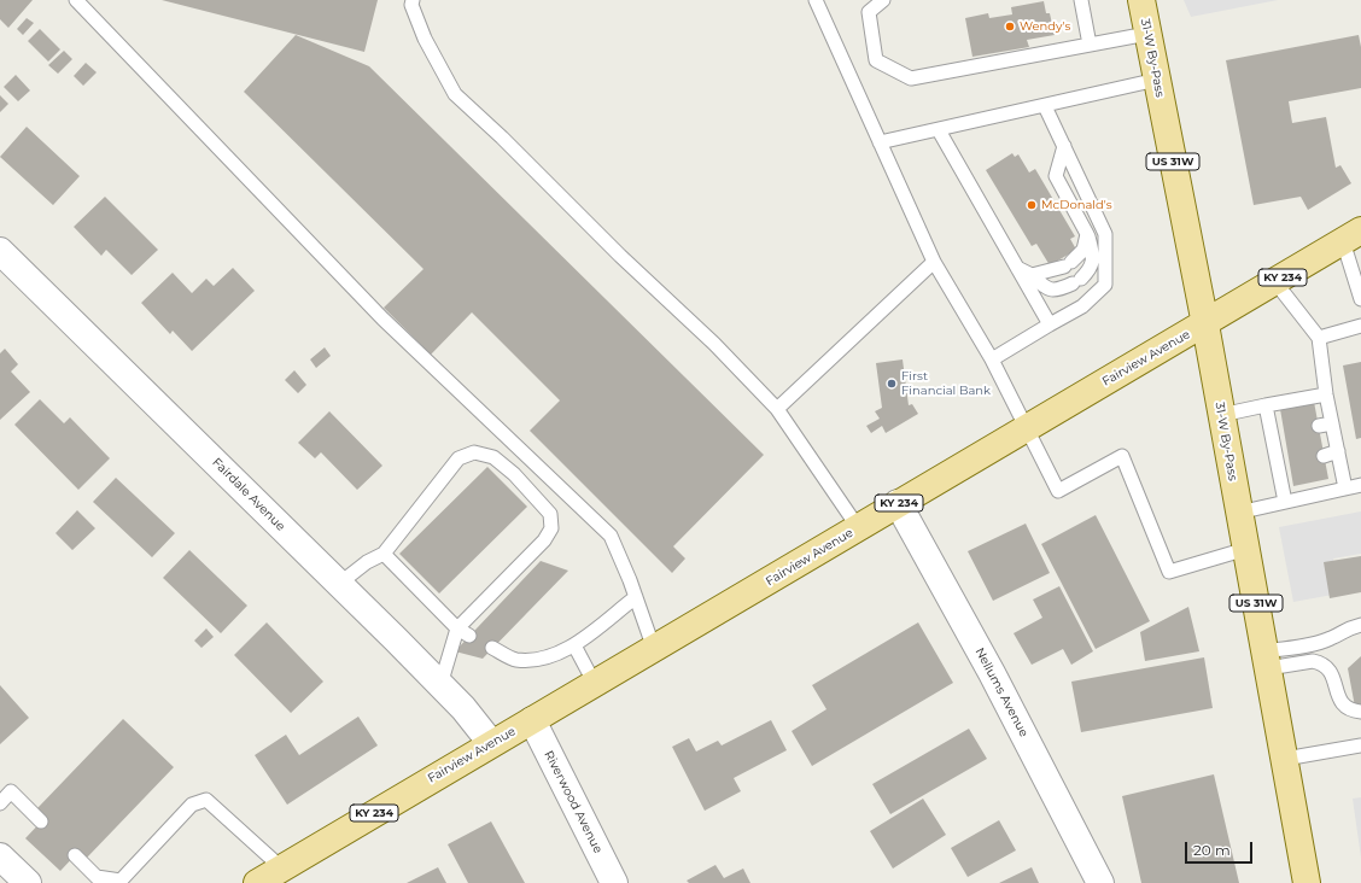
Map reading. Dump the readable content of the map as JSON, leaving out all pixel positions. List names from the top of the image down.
{
  "streets": {
    "main road": [
      "31-W By-Pass",
      "US 31W",
      "KY 234",
      "Fairview Avenue"
    ],
    "street": ["Fairdale Avenue", "Nellums Avenue", "Riverwood Avenue"]
  },
  "crossings": [
    ["31-W By-Pass", "Fairview Avenue"],
    ["Fairview Avenue", "Fairdale Avenue"],
    ["Fairview Avenue", "Nellums Avenue"],
    ["Fairview Avenue", "Riverwood Avenue"]
  ],
  "places": ["Wendy's", "McDonald's", "First Financial Bank"],
  "scale_bar": "20 m"
}
